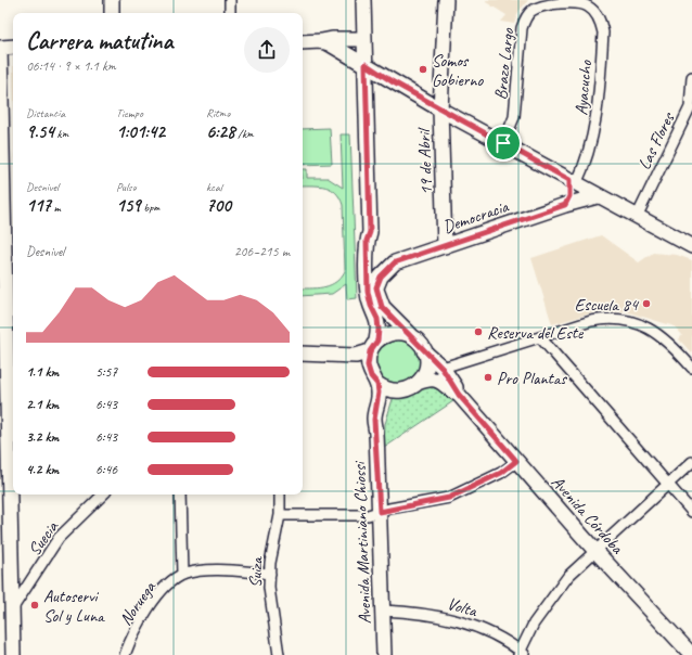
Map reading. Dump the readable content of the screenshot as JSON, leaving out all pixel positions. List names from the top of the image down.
{
  "streets": {
    "street": [
      "Brazo Largo",
      "Ayacucho",
      "Las Flores",
      "19 de Abril",
      "Democracia",
      "Avenida Córdoba",
      "Suecia",
      "Avenida Martiniano Chiossi",
      "Suiza",
      "Noruega",
      "Volta"
    ]
  },
  "crossings": [
    ["Brazo Largo", "Ayacucho"],
    ["19 de Abril", "Democracia"],
    ["Avenida Córdoba", "Avenida Martiniano Chiossi"],
    ["Avenida Martiniano Chiossi", "Volta"],
    ["Suiza", "Noruega"]
  ],
  "places": [
    "Somos Gobierno",
    "Escuela 84",
    "Reserva del Este",
    "Pro Plantas",
    "Autoservi Sol y Luna"
  ],
  "page": {
    "heading": ["Carrera matutina", "06:14 · 9 × 1.1 km"],
    "stats": [
      ["Distancia", "9.54 km"],
      ["Tiempo", "1:01:42"],
      ["Ritmo", "6:28 /km"],
      ["Desnivel", "117 m"],
      ["Pulso", "159 bpm"],
      ["kcal", "700"]
    ],
    "chart": ["Desnivel", "206–215 m"],
    "list": [
      {
        "name": "1.1 km",
        "note": "5:57"
      },
      {
        "name": "2.1 km",
        "note": "6:43"
      },
      {
        "name": "3.2 km",
        "note": "6:43"
      },
      {
        "name": "4.2 km",
        "note": "6:46"
      }
    ]
  }
}
